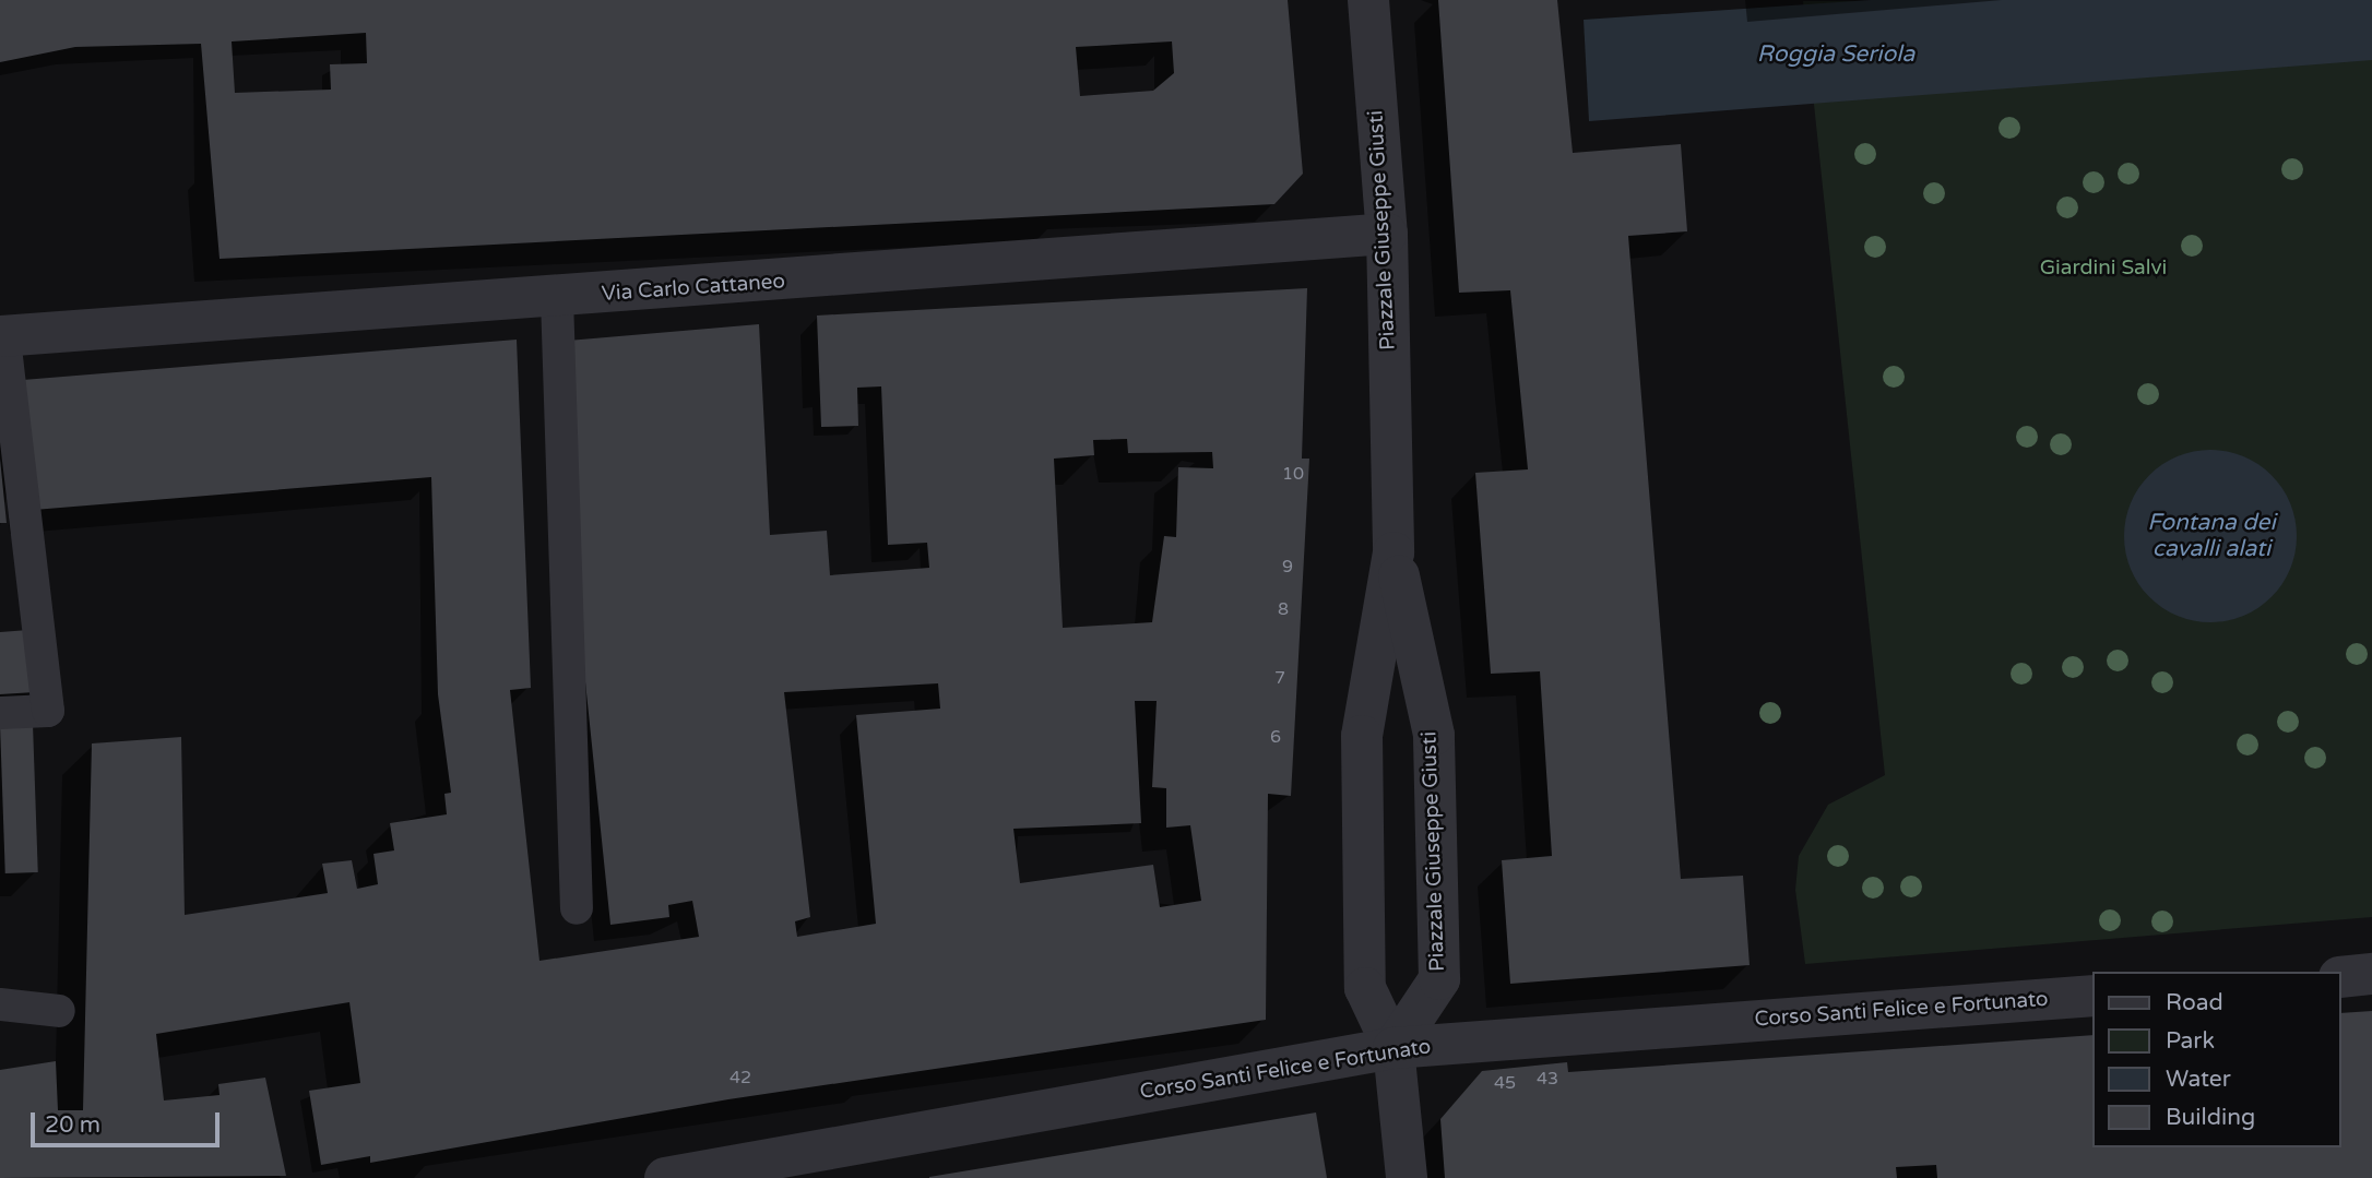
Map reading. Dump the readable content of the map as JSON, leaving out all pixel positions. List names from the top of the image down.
{
  "streets": {
    "street": ["Piazzale Giuseppe Giusti", "Via Carlo Cattaneo", "Corso Santi Felice e Fortunato"]
  },
  "crossings": [
    ["Piazzale Giuseppe Giusti", "Via Carlo Cattaneo"],
    ["Piazzale Giuseppe Giusti", "Corso Santi Felice e Fortunato"]
  ],
  "water": ["Roggia Seriola", "Fontana dei cavalli alati"],
  "parks": ["Giardini Salvi"],
  "house_numbers": [
    "10",
    "9",
    "8",
    "7",
    "6",
    "42",
    "43",
    "45"
  ],
  "legend": [
    "Road",
    "Park",
    "Water",
    "Building"
  ],
  "scale_bar": "20 m"
}
